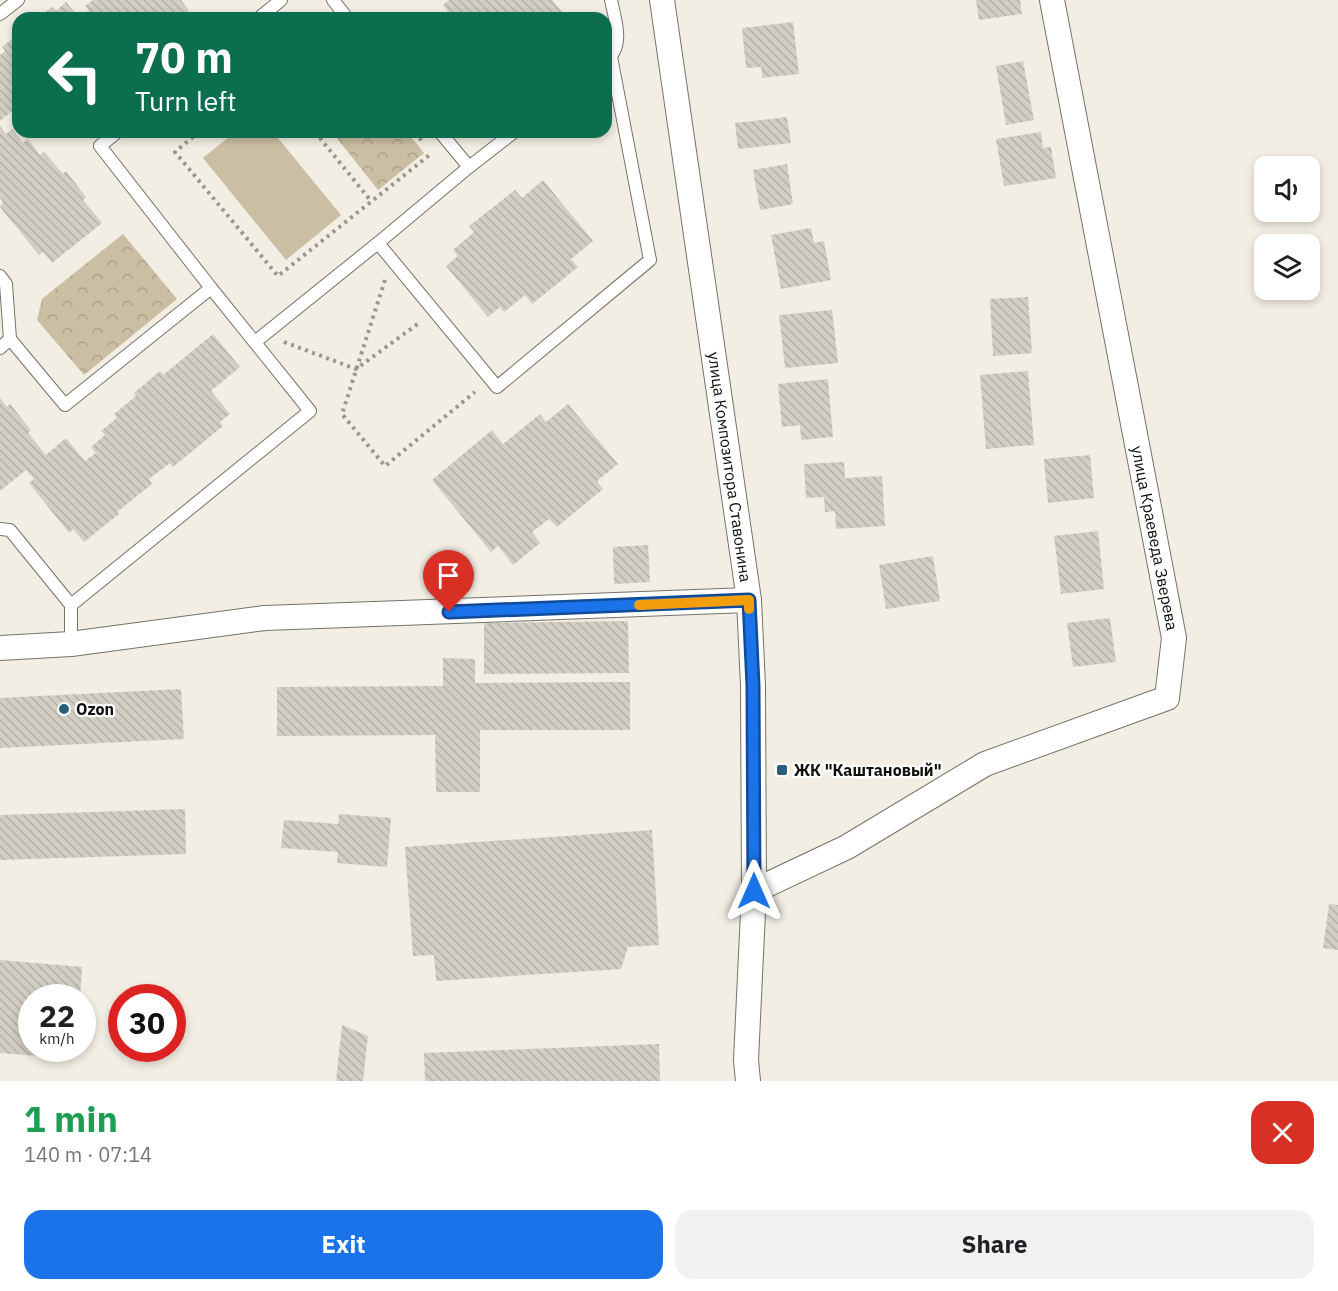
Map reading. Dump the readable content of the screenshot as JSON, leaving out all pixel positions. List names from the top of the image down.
{
  "streets": {
    "street": ["улица Композитора Ставонина", "улица Краеведа Зверева"]
  },
  "crossings": [
    ["улица Композитора Ставонина", "улица Краеведа Зверева"]
  ],
  "places": {
    "other": ["Ozon"],
    "transit": ["ЖК \"Каштановый\""]
  },
  "page": {
    "turn": ["70 m", "Turn left"],
    "speed": "22 km/h",
    "limit": "30",
    "heading": ["1 min", "140 m · 07:14"],
    "buttons": ["Exit", "Share"]
  }
}
